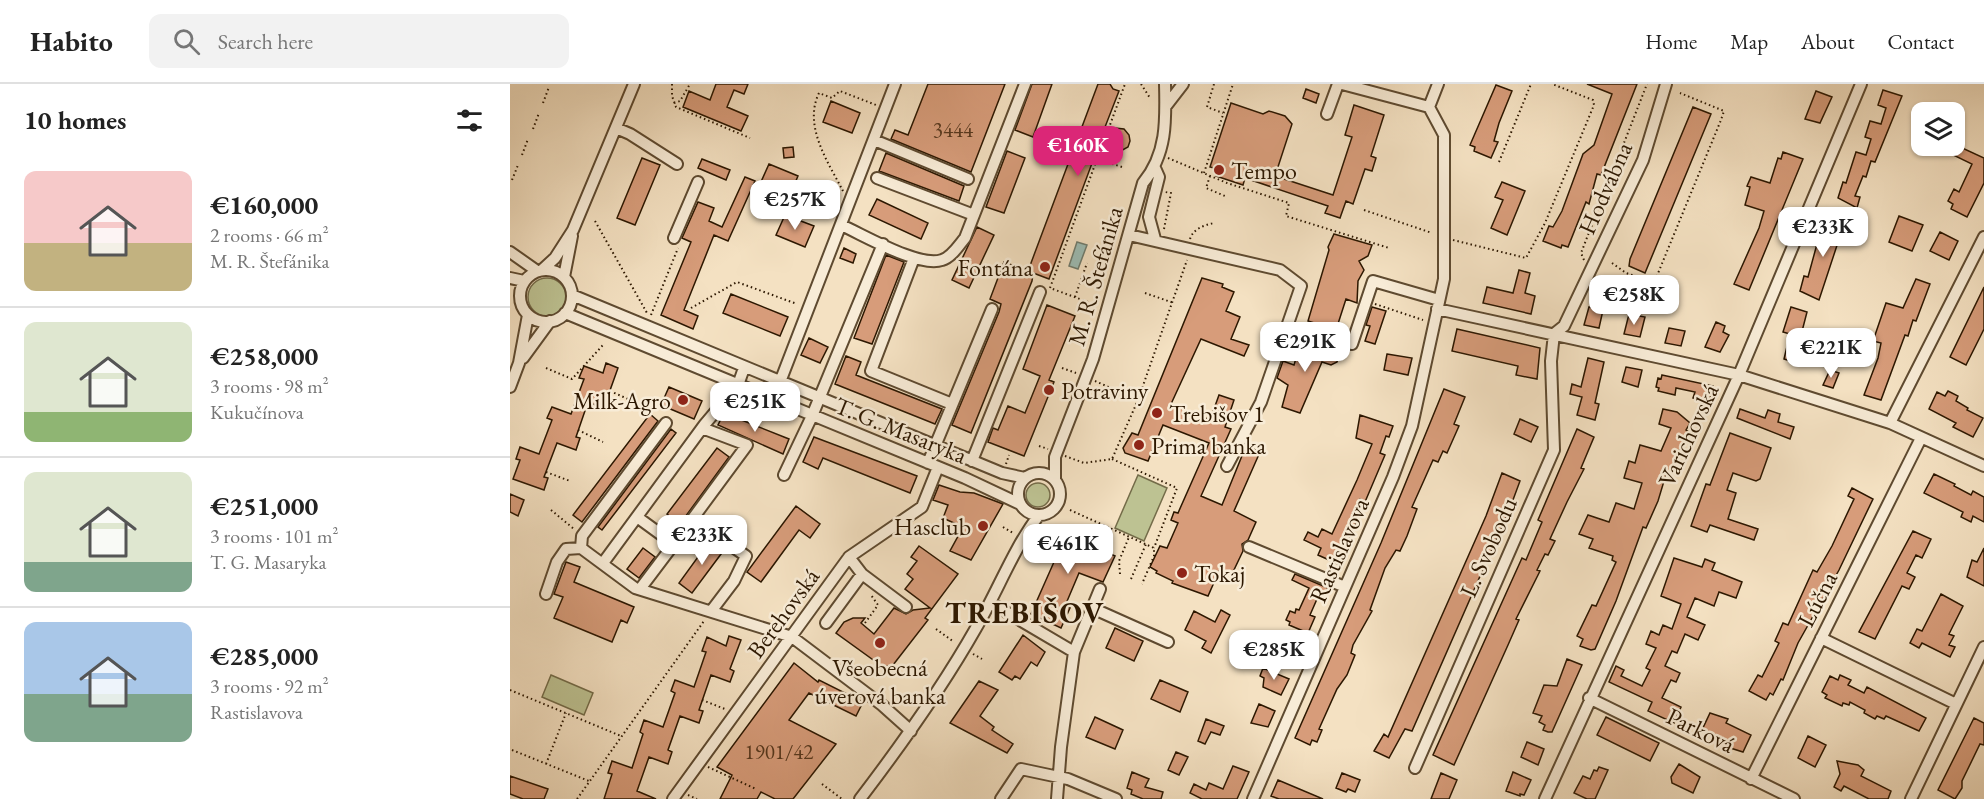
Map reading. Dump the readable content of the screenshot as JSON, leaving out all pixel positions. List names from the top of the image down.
{
  "streets": {
    "street": [
      "Hodvábna",
      "M. R. Štefánika",
      "T. G. Masaryka",
      "Varichovská",
      "L. Svobodu",
      "Rastislavova",
      "Lúčna",
      "Berehovská",
      "Parková"
    ]
  },
  "crossings": [
    ["Hodvábna", "L. Svobodu"],
    ["M. R. Štefánika", "T. G. Masaryka"],
    ["T. G. Masaryka", "Berehovská"],
    ["Varichovská", "Parková"],
    ["Lúčna", "Parková"]
  ],
  "districts": ["TREBIŠOV"],
  "places": [
    "Tempo",
    "Fontána",
    "Potraviny",
    "Milk-Agro",
    "Trebišov 1",
    "Prima banka",
    "Hasclub",
    "Tokaj",
    "Všeobecná úverová banka"
  ],
  "house_numbers": ["3444", "1901/42"],
  "page": {
    "header": "Habito",
    "search": "Search here",
    "nav": [
      "Home",
      "Map",
      "About",
      "Contact"
    ],
    "heading": "10 homes",
    "price": [
      "€160K",
      "€257K",
      "€233K",
      "€258K",
      "€291K",
      "€221K",
      "€251K",
      "€233K",
      "€461K",
      "€285K"
    ],
    "list": [
      {
        "name": "€160,000",
        "note": "2 rooms · 66 m² · M. R. Štefánika"
      },
      {
        "name": "€258,000",
        "note": "3 rooms · 98 m² · Kukučínova"
      },
      {
        "name": "€251,000",
        "note": "3 rooms · 101 m² · T. G. Masaryka"
      },
      {
        "name": "€285,000",
        "note": "3 rooms · 92 m² · Rastislavova"
      }
    ]
  }
}
